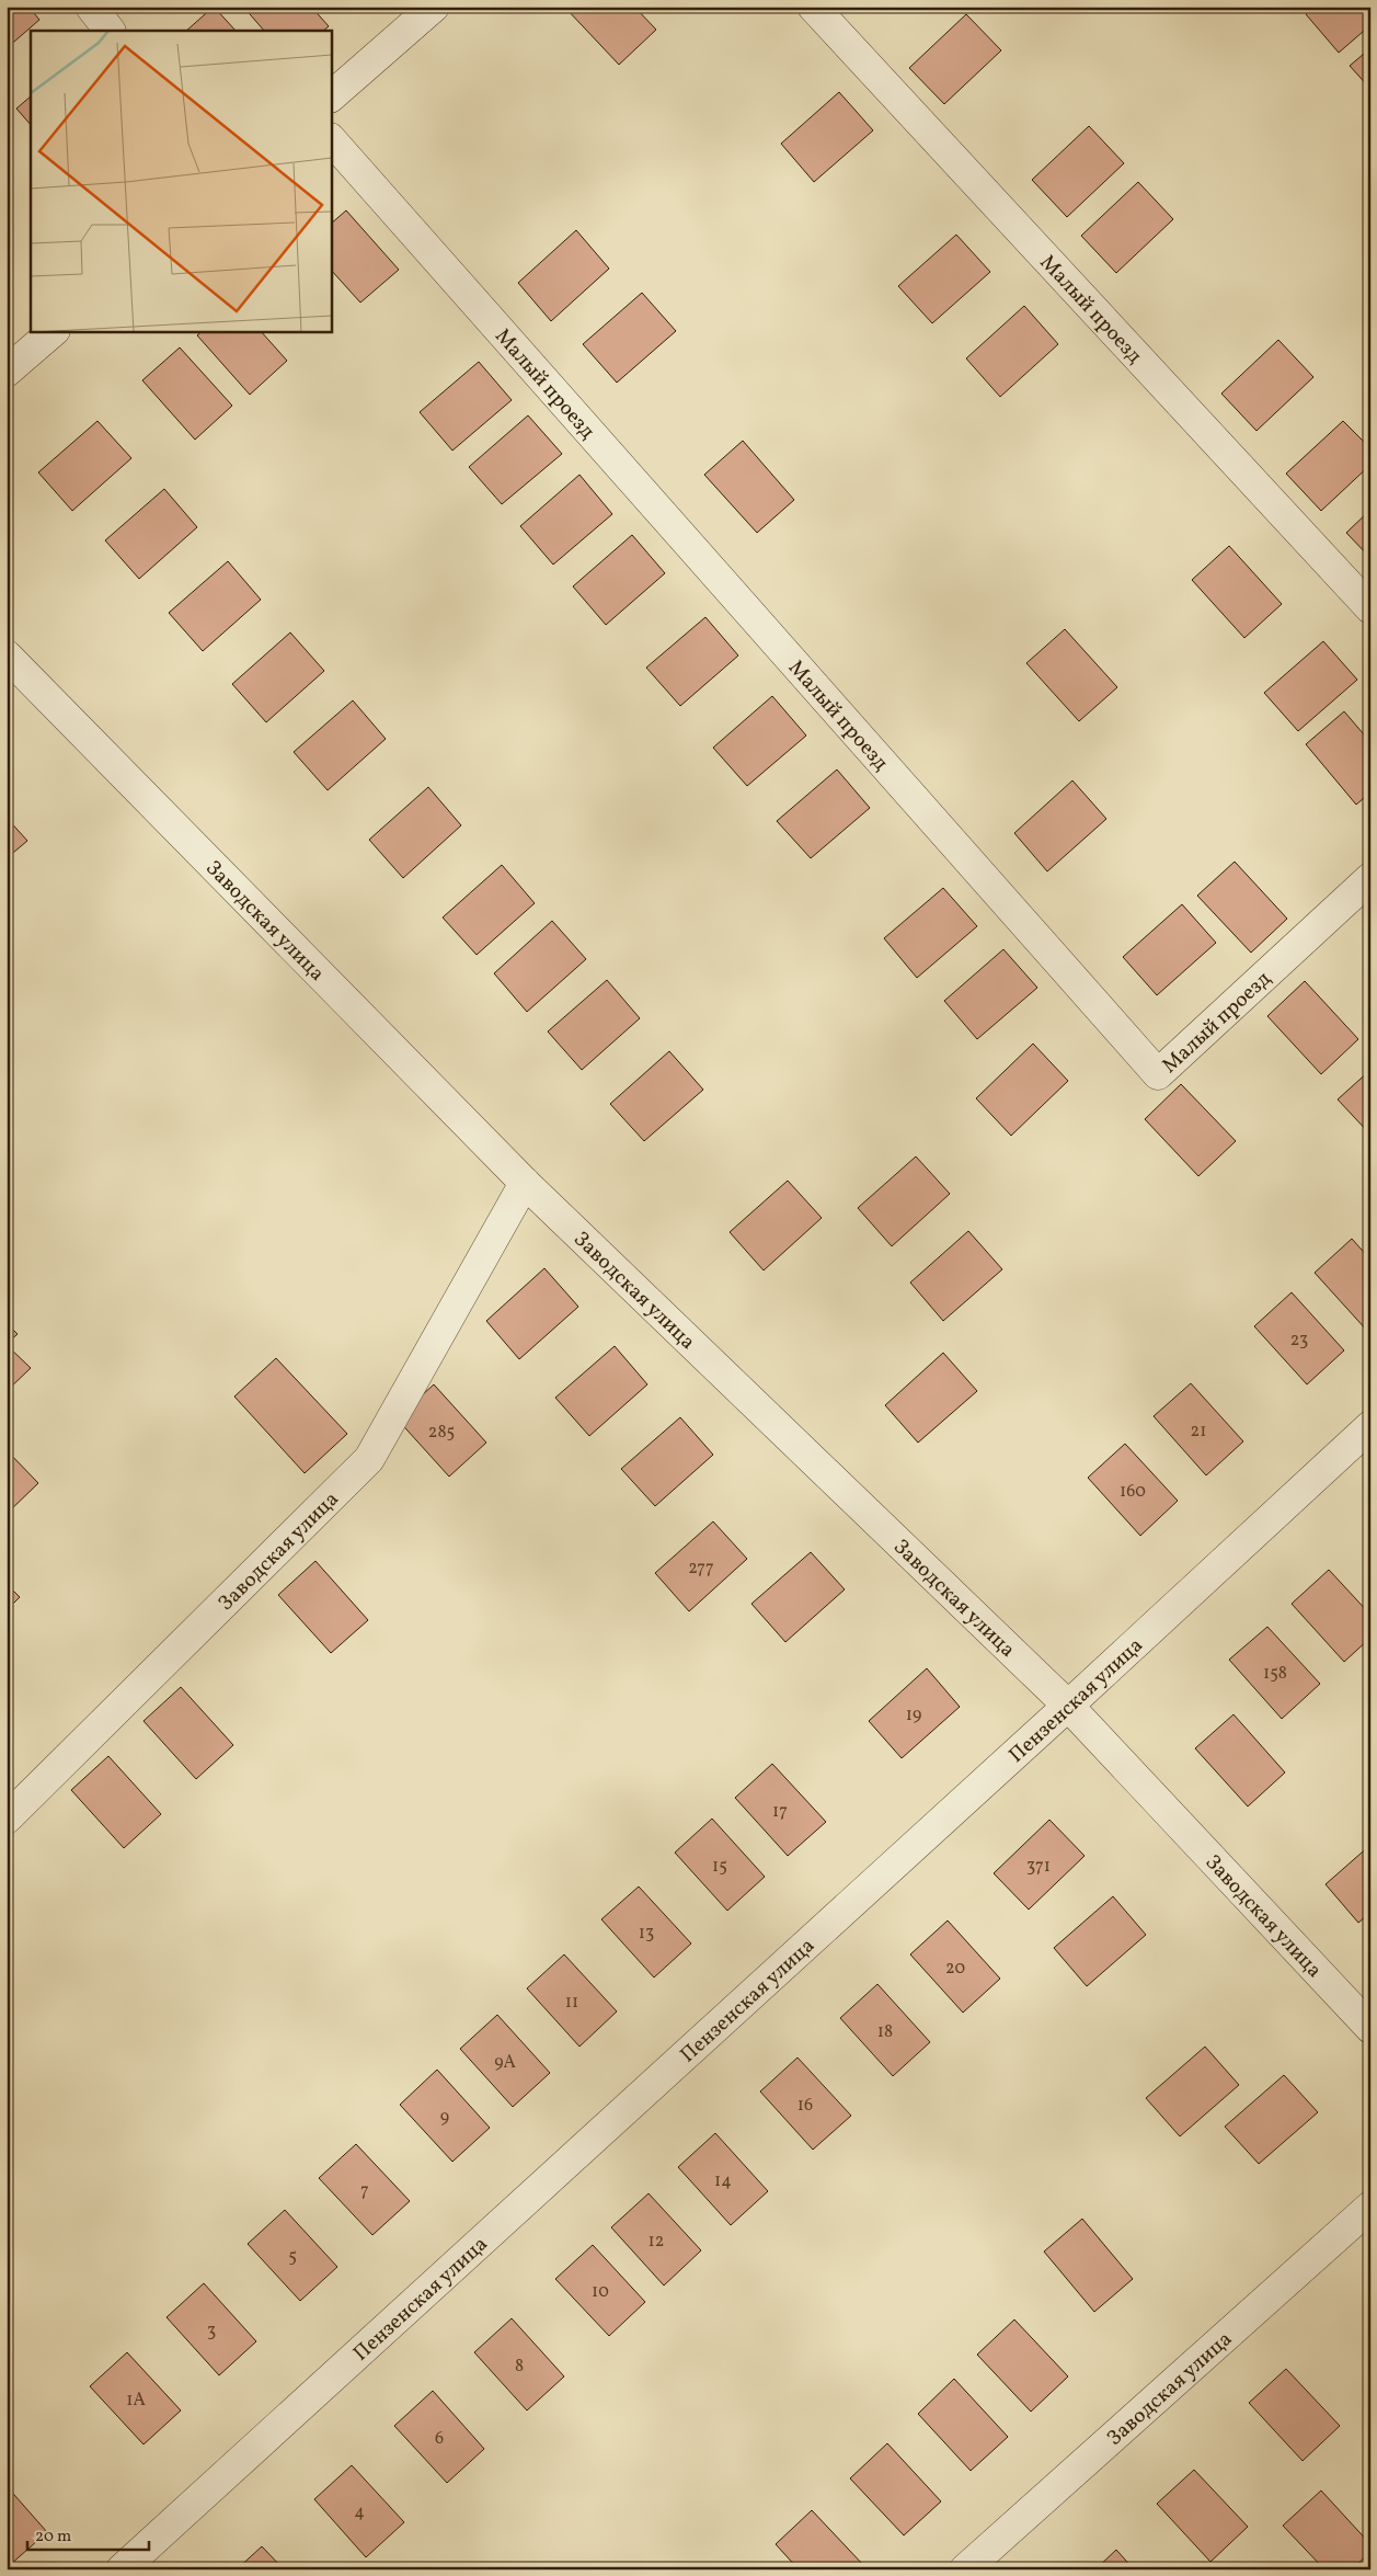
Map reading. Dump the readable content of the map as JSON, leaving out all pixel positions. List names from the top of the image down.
{
  "streets": {
    "street": ["Малый проезд", "Заводская улица", "Пензенская улица"]
  },
  "crossings": [
    ["Заводская улица", "Пензенская улица"]
  ],
  "house_numbers": [
    "23",
    "21",
    "285",
    "160",
    "277",
    "158",
    "19",
    "17",
    "15",
    "371",
    "13",
    "20",
    "11",
    "18",
    "9А",
    "16",
    "9",
    "14",
    "7",
    "12",
    "5",
    "10",
    "3",
    "8",
    "1А",
    "6",
    "4"
  ],
  "scale_bar": "20 m"
}
